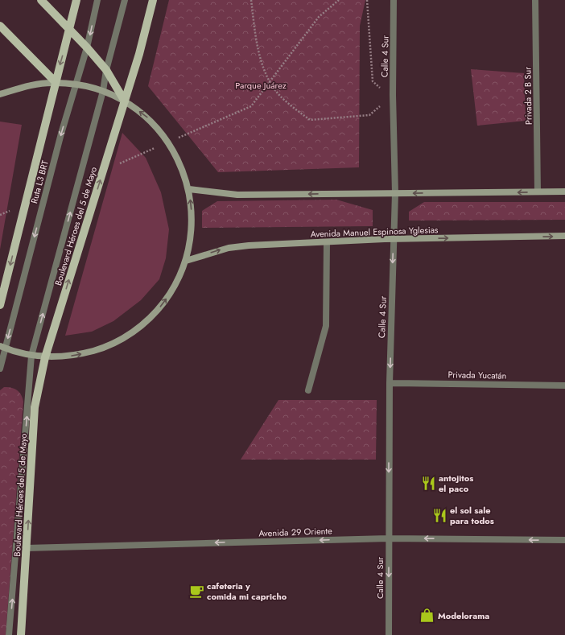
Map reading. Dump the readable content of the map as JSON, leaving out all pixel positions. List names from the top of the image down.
{
  "streets": {
    "main road": ["Boulevard Héroes del 5 de Mayo", "Avenida Manuel Espinosa Yglesias"],
    "street": [
      "Calle 4 Sur",
      "Privada 2 B Sur",
      "Ruta L3 BRT",
      "Privada Yucatán",
      "Avenida 29 Oriente"
    ]
  },
  "crossings": [
    ["Calle 4 Sur", "Avenida Manuel Espinosa Yglesias"],
    ["Calle 4 Sur", "Privada Yucatán"],
    ["Calle 4 Sur", "Avenida 29 Oriente"],
    ["Boulevard Héroes del 5 de Mayo", "Avenida 29 Oriente"]
  ],
  "one_way": ["Calle 4 Sur", "Avenida 29 Oriente"],
  "parks": ["Parque Juárez"],
  "places": {
    "restaurant": ["antojitos el paco", "el sol sale para todos"],
    "cafe": ["cafeteria y comida mi capricho"],
    "shop": ["Modelorama"]
  }
}
